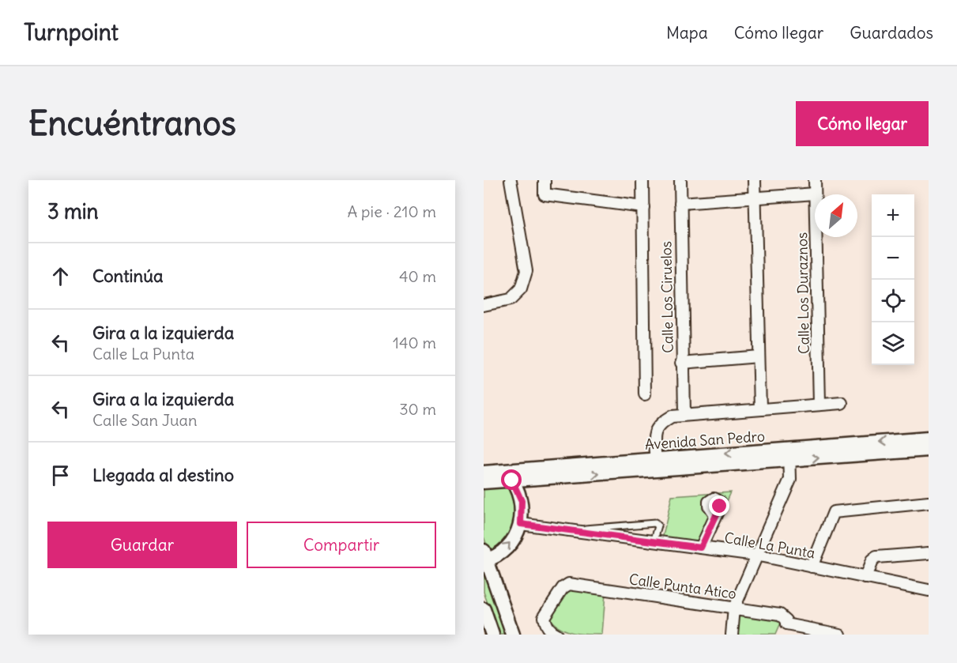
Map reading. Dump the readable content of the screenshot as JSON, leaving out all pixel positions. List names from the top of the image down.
{
  "streets": {
    "street": [
      "Calle Los Duraznos",
      "Calle Los Ciruelos",
      "Avenida San Pedro",
      "Calle La Punta",
      "Calle Punta Atico"
    ]
  },
  "north": "top right",
  "page": {
    "header": "Turnpoint",
    "nav": ["Mapa", "Cómo llegar", "Guardados"],
    "buttons": [
      "Cómo llegar",
      ["Guardar", "Compartir"]
    ],
    "title": "Encuéntranos",
    "heading": ["3 min", "A pie · 210 m"],
    "map_buttons": ["+", "−"],
    "list": [
      ["Continúa", "40 m"],
      ["Gira a la izquierda", "Calle La Punta", "140 m"],
      ["Gira a la izquierda", "Calle San Juan", "30 m"],
      "Llegada al destino"
    ]
  }
}
